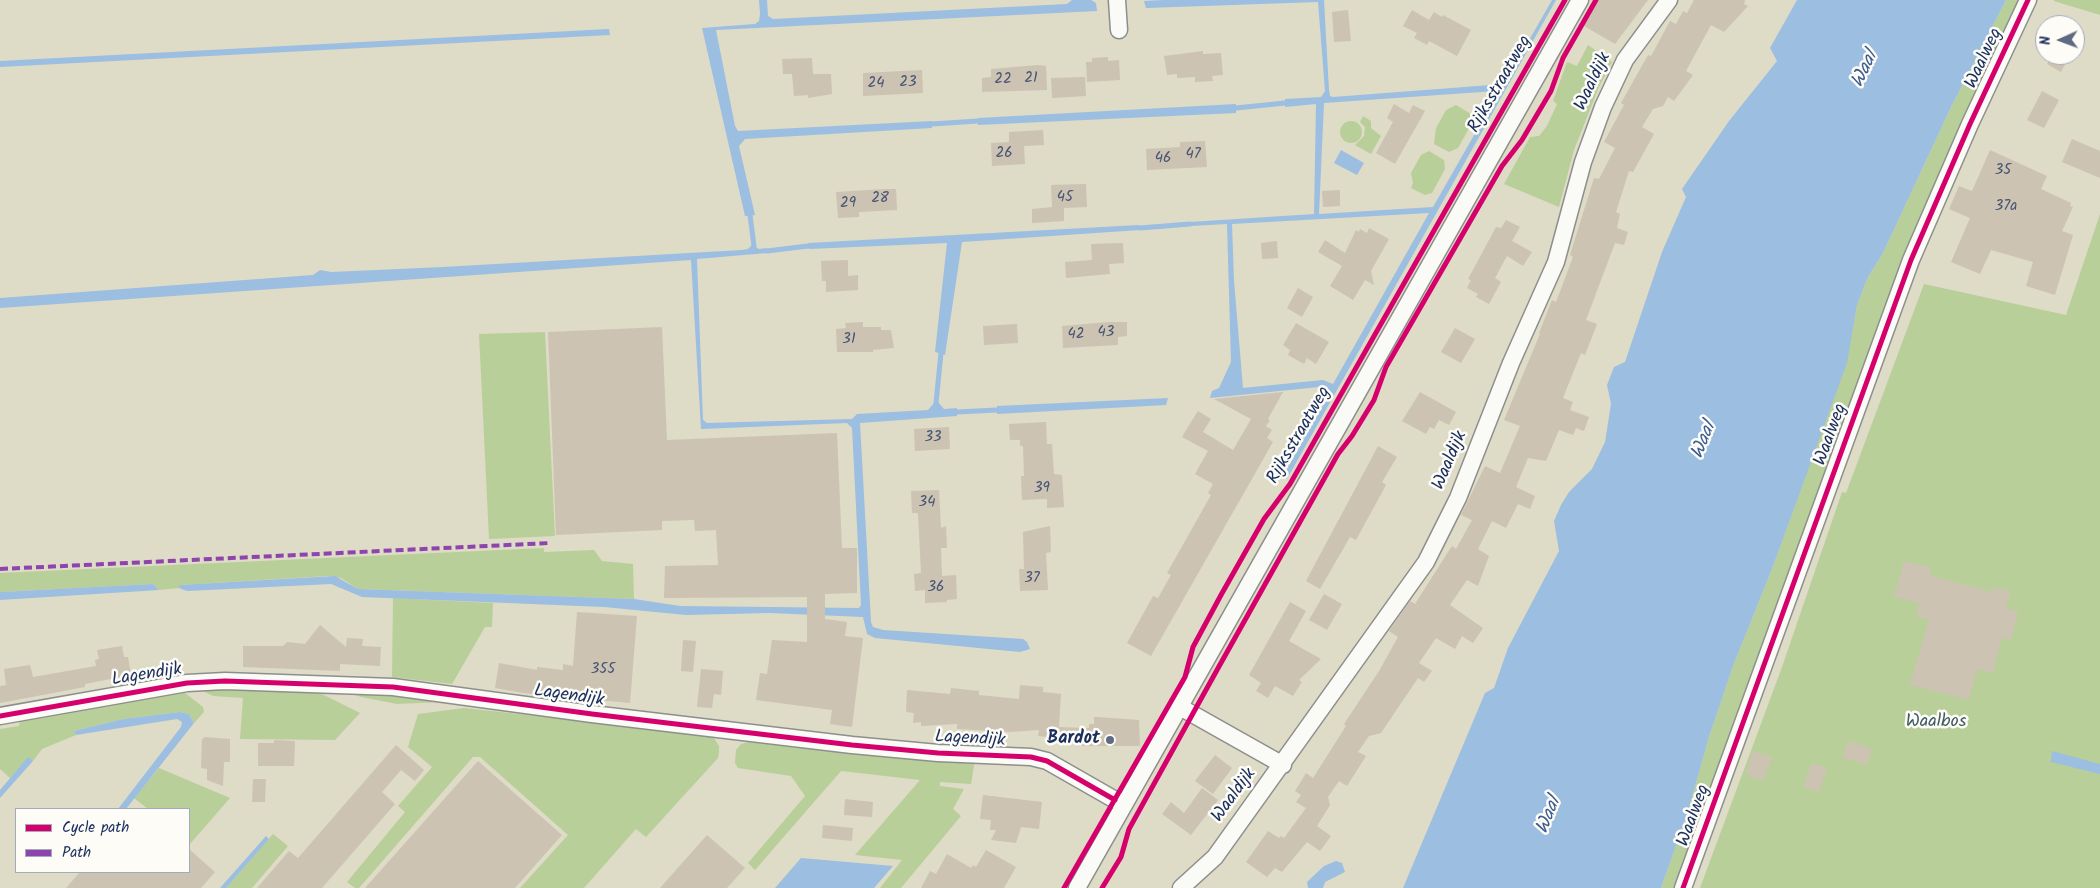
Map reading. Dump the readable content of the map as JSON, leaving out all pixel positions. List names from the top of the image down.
{
  "streets": {
    "street": [
      "Waalweg",
      "Waaldijk",
      "Rijksstraatweg",
      "Lagendijk"
    ]
  },
  "crossings": [
    ["Rijksstraatweg", "Lagendijk"]
  ],
  "water": ["Waal"],
  "parks": ["Waalbos"],
  "places": ["Bardot"],
  "house_numbers": [
    "21",
    "22",
    "23",
    "24",
    "26",
    "47",
    "46",
    "35",
    "45",
    "28",
    "29",
    "37a",
    "43",
    "42",
    "31",
    "33",
    "39",
    "34",
    "37",
    "36",
    "355"
  ],
  "legend": ["Cycle path", "Path"],
  "north": "left"
}
